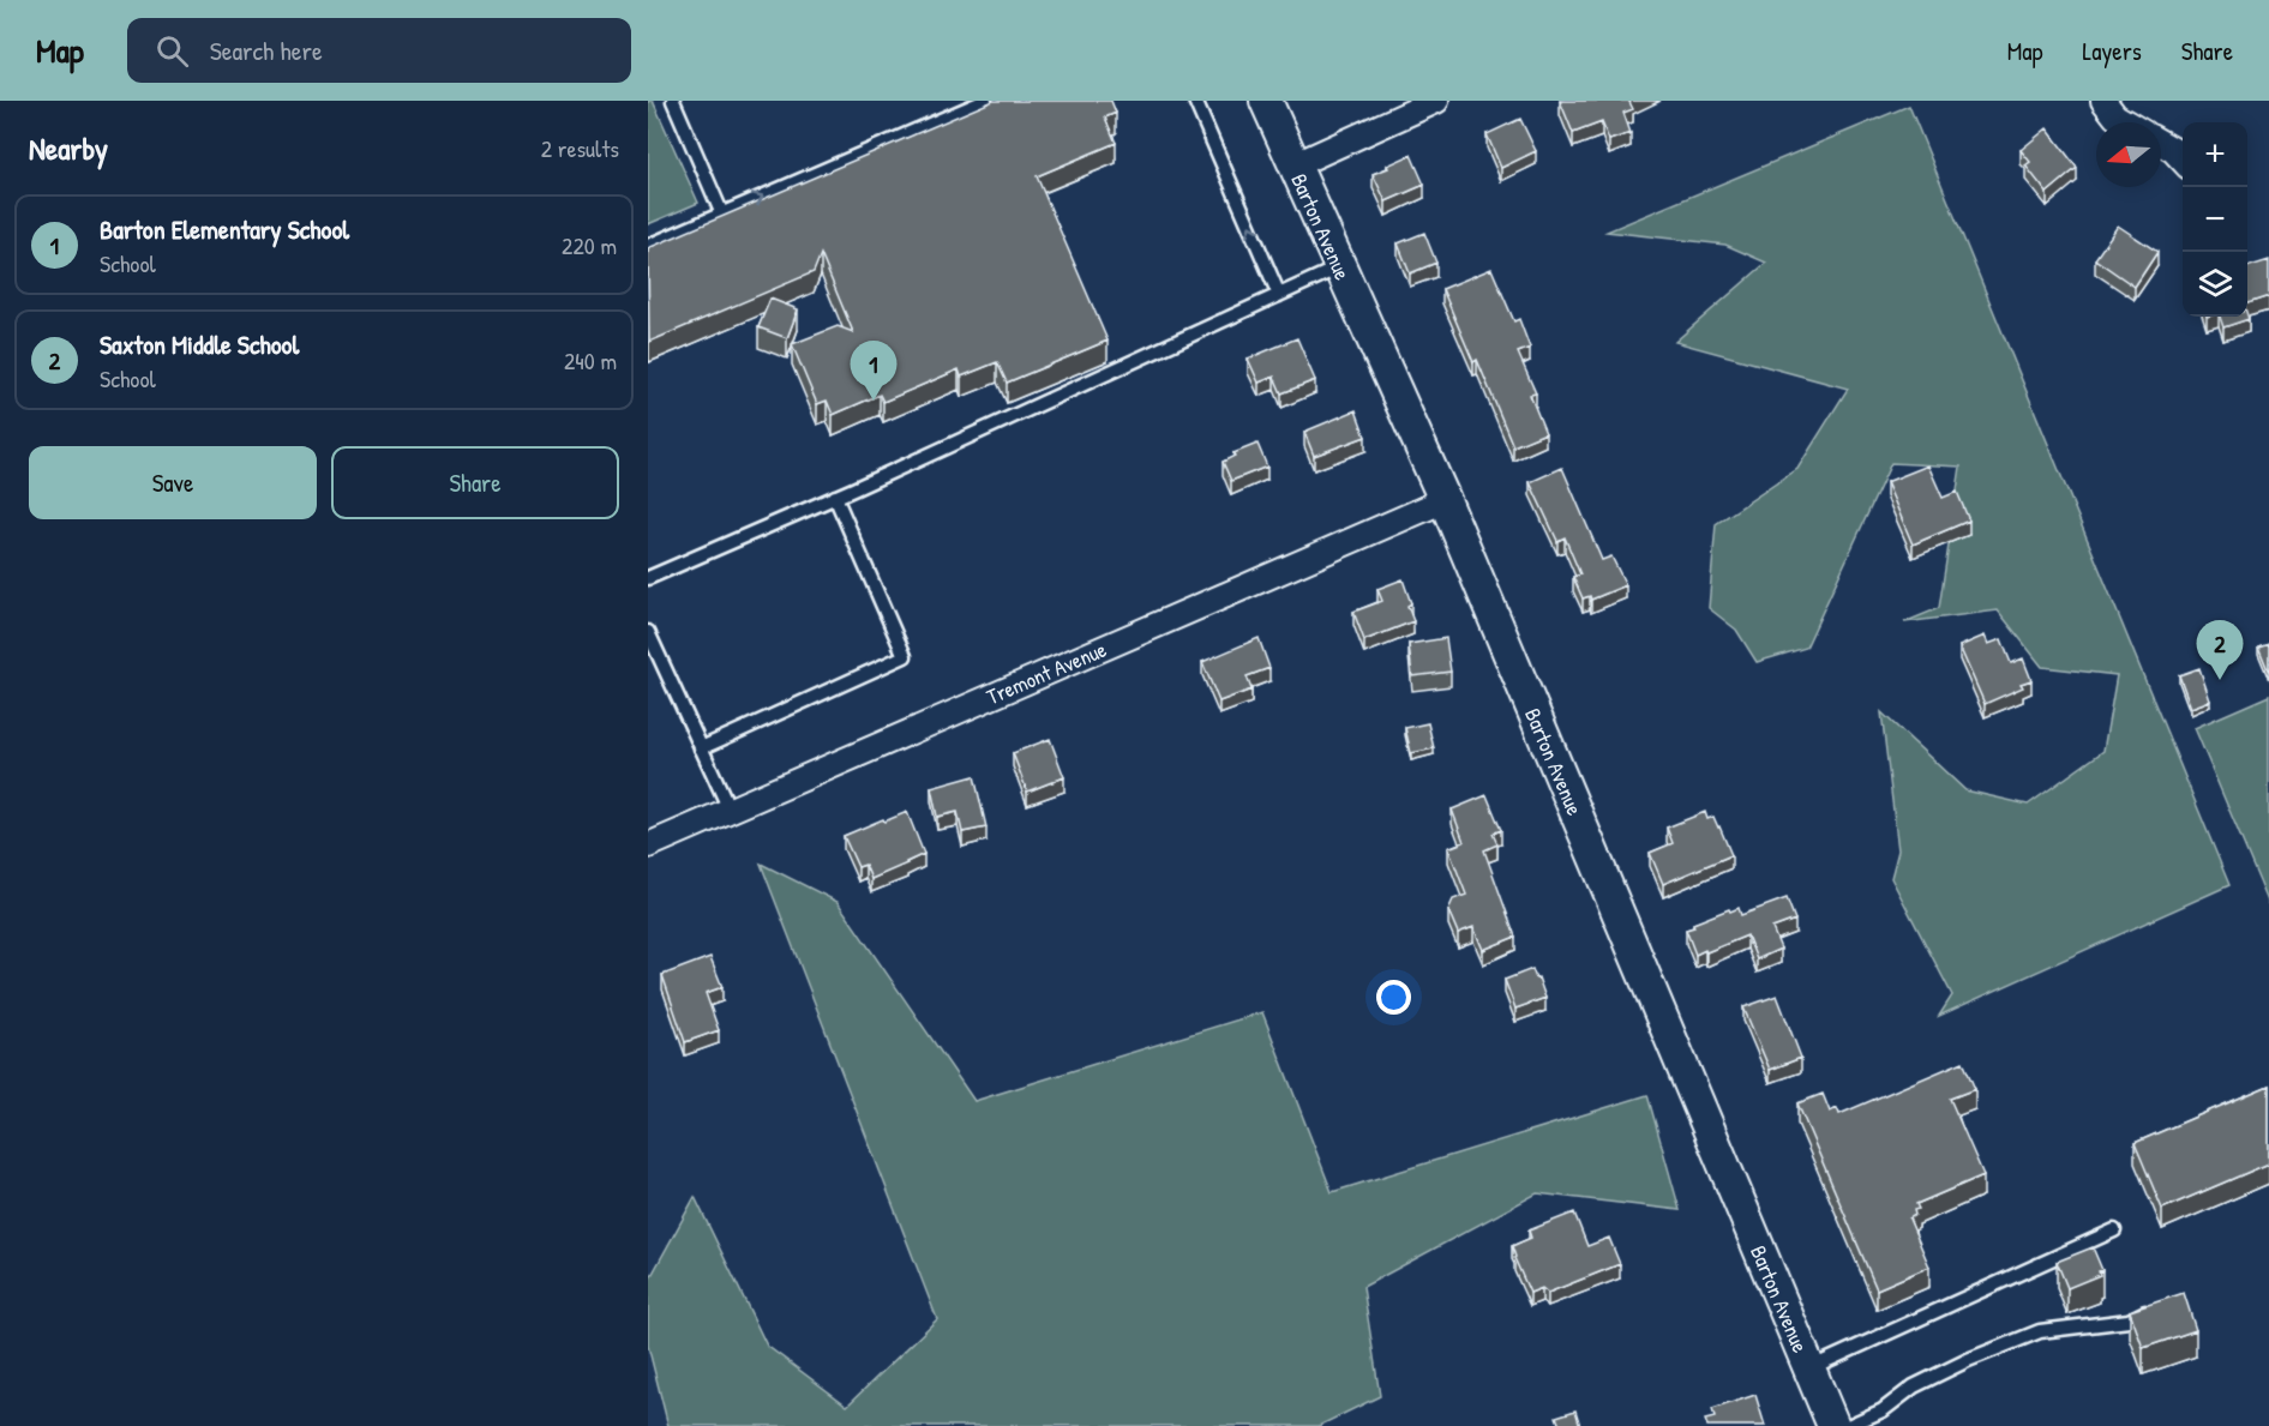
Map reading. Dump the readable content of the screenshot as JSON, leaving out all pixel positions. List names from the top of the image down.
{
  "streets": {
    "street": ["Barton Avenue", "Tremont Avenue"]
  },
  "crossings": [
    ["Barton Avenue", "Tremont Avenue"]
  ],
  "north": "left",
  "page": {
    "header": "Map",
    "search": "Search here",
    "nav": ["Map", "Layers", "Share"],
    "heading": ["Nearby", "2 results"],
    "map_buttons": ["+", "−"],
    "list": [
      {
        "mark": "1",
        "name": "Barton Elementary School",
        "note": "School",
        "value": "220 m"
      },
      {
        "mark": "2",
        "name": "Saxton Middle School",
        "note": "School",
        "value": "240 m"
      }
    ],
    "pins": ["1", "2"],
    "buttons": ["Save", "Share"]
  }
}
